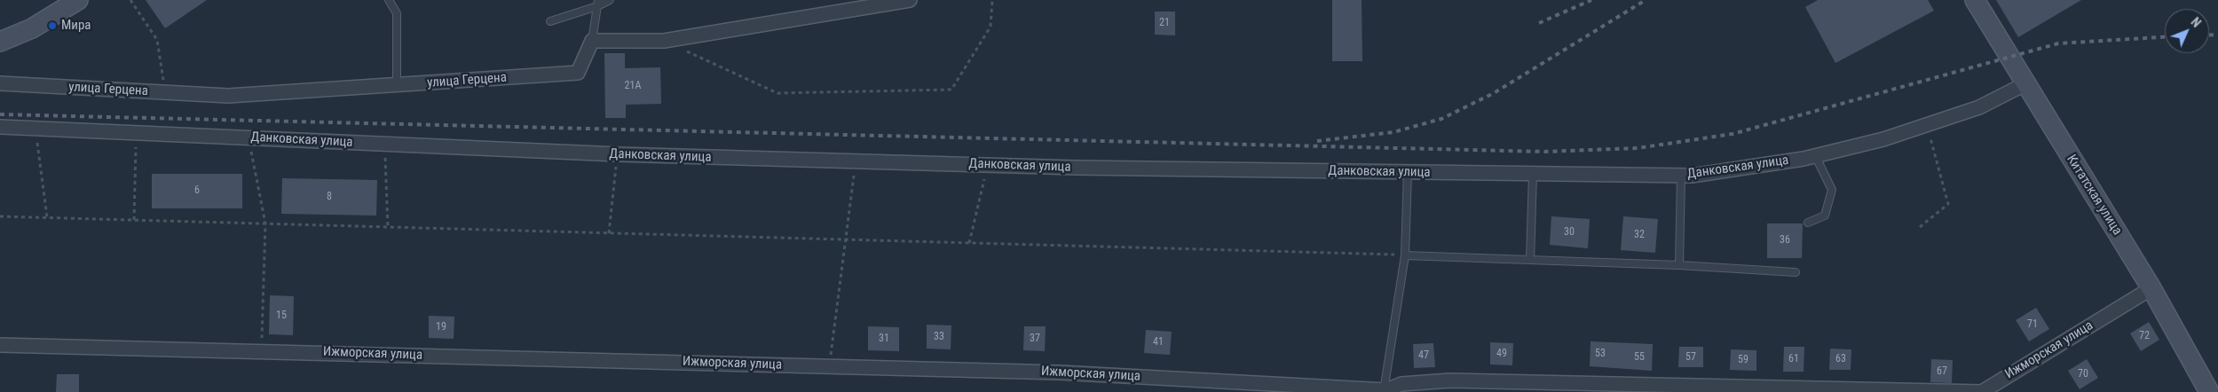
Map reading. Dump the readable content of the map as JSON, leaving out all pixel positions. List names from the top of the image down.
{
  "streets": {
    "street": [
      "улица Герцена",
      "Данковская улица",
      "Китатская улица",
      "Ижморская улица"
    ]
  },
  "crossings": [
    ["Данковская улица", "Китатская улица"],
    ["Китатская улица", "Ижморская улица"]
  ],
  "places": ["Мира"],
  "house_numbers": [
    "21",
    "21А",
    "6",
    "8",
    "30",
    "32",
    "36",
    "15",
    "71",
    "19",
    "72",
    "33",
    "31",
    "37",
    "41",
    "49",
    "53",
    "47",
    "55",
    "57",
    "61",
    "63",
    "59",
    "67",
    "70"
  ],
  "north": "top right"
}
